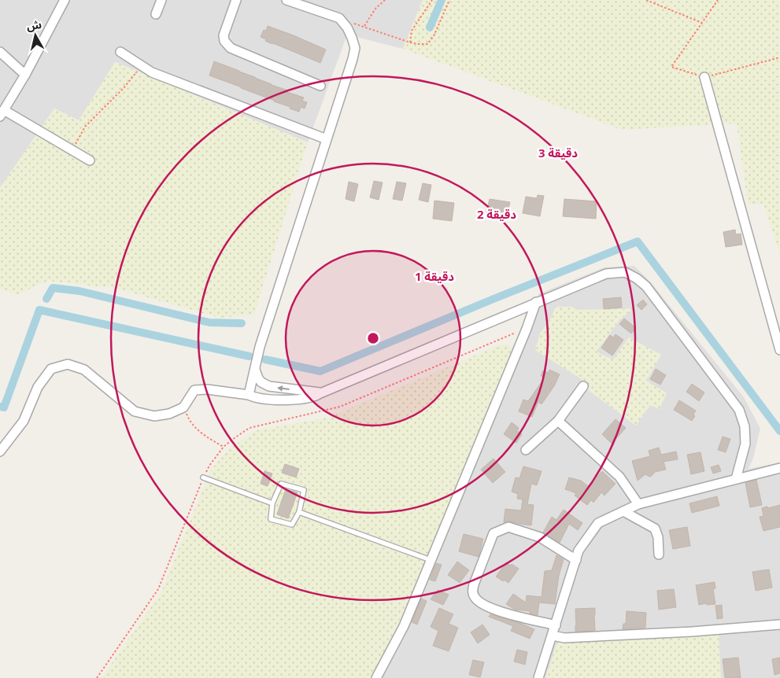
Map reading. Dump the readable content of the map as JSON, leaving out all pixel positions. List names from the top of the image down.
{
  "north": "top",
  "rings": ["3 دقيقة", "2 دقيقة", "1 دقيقة"]
}
